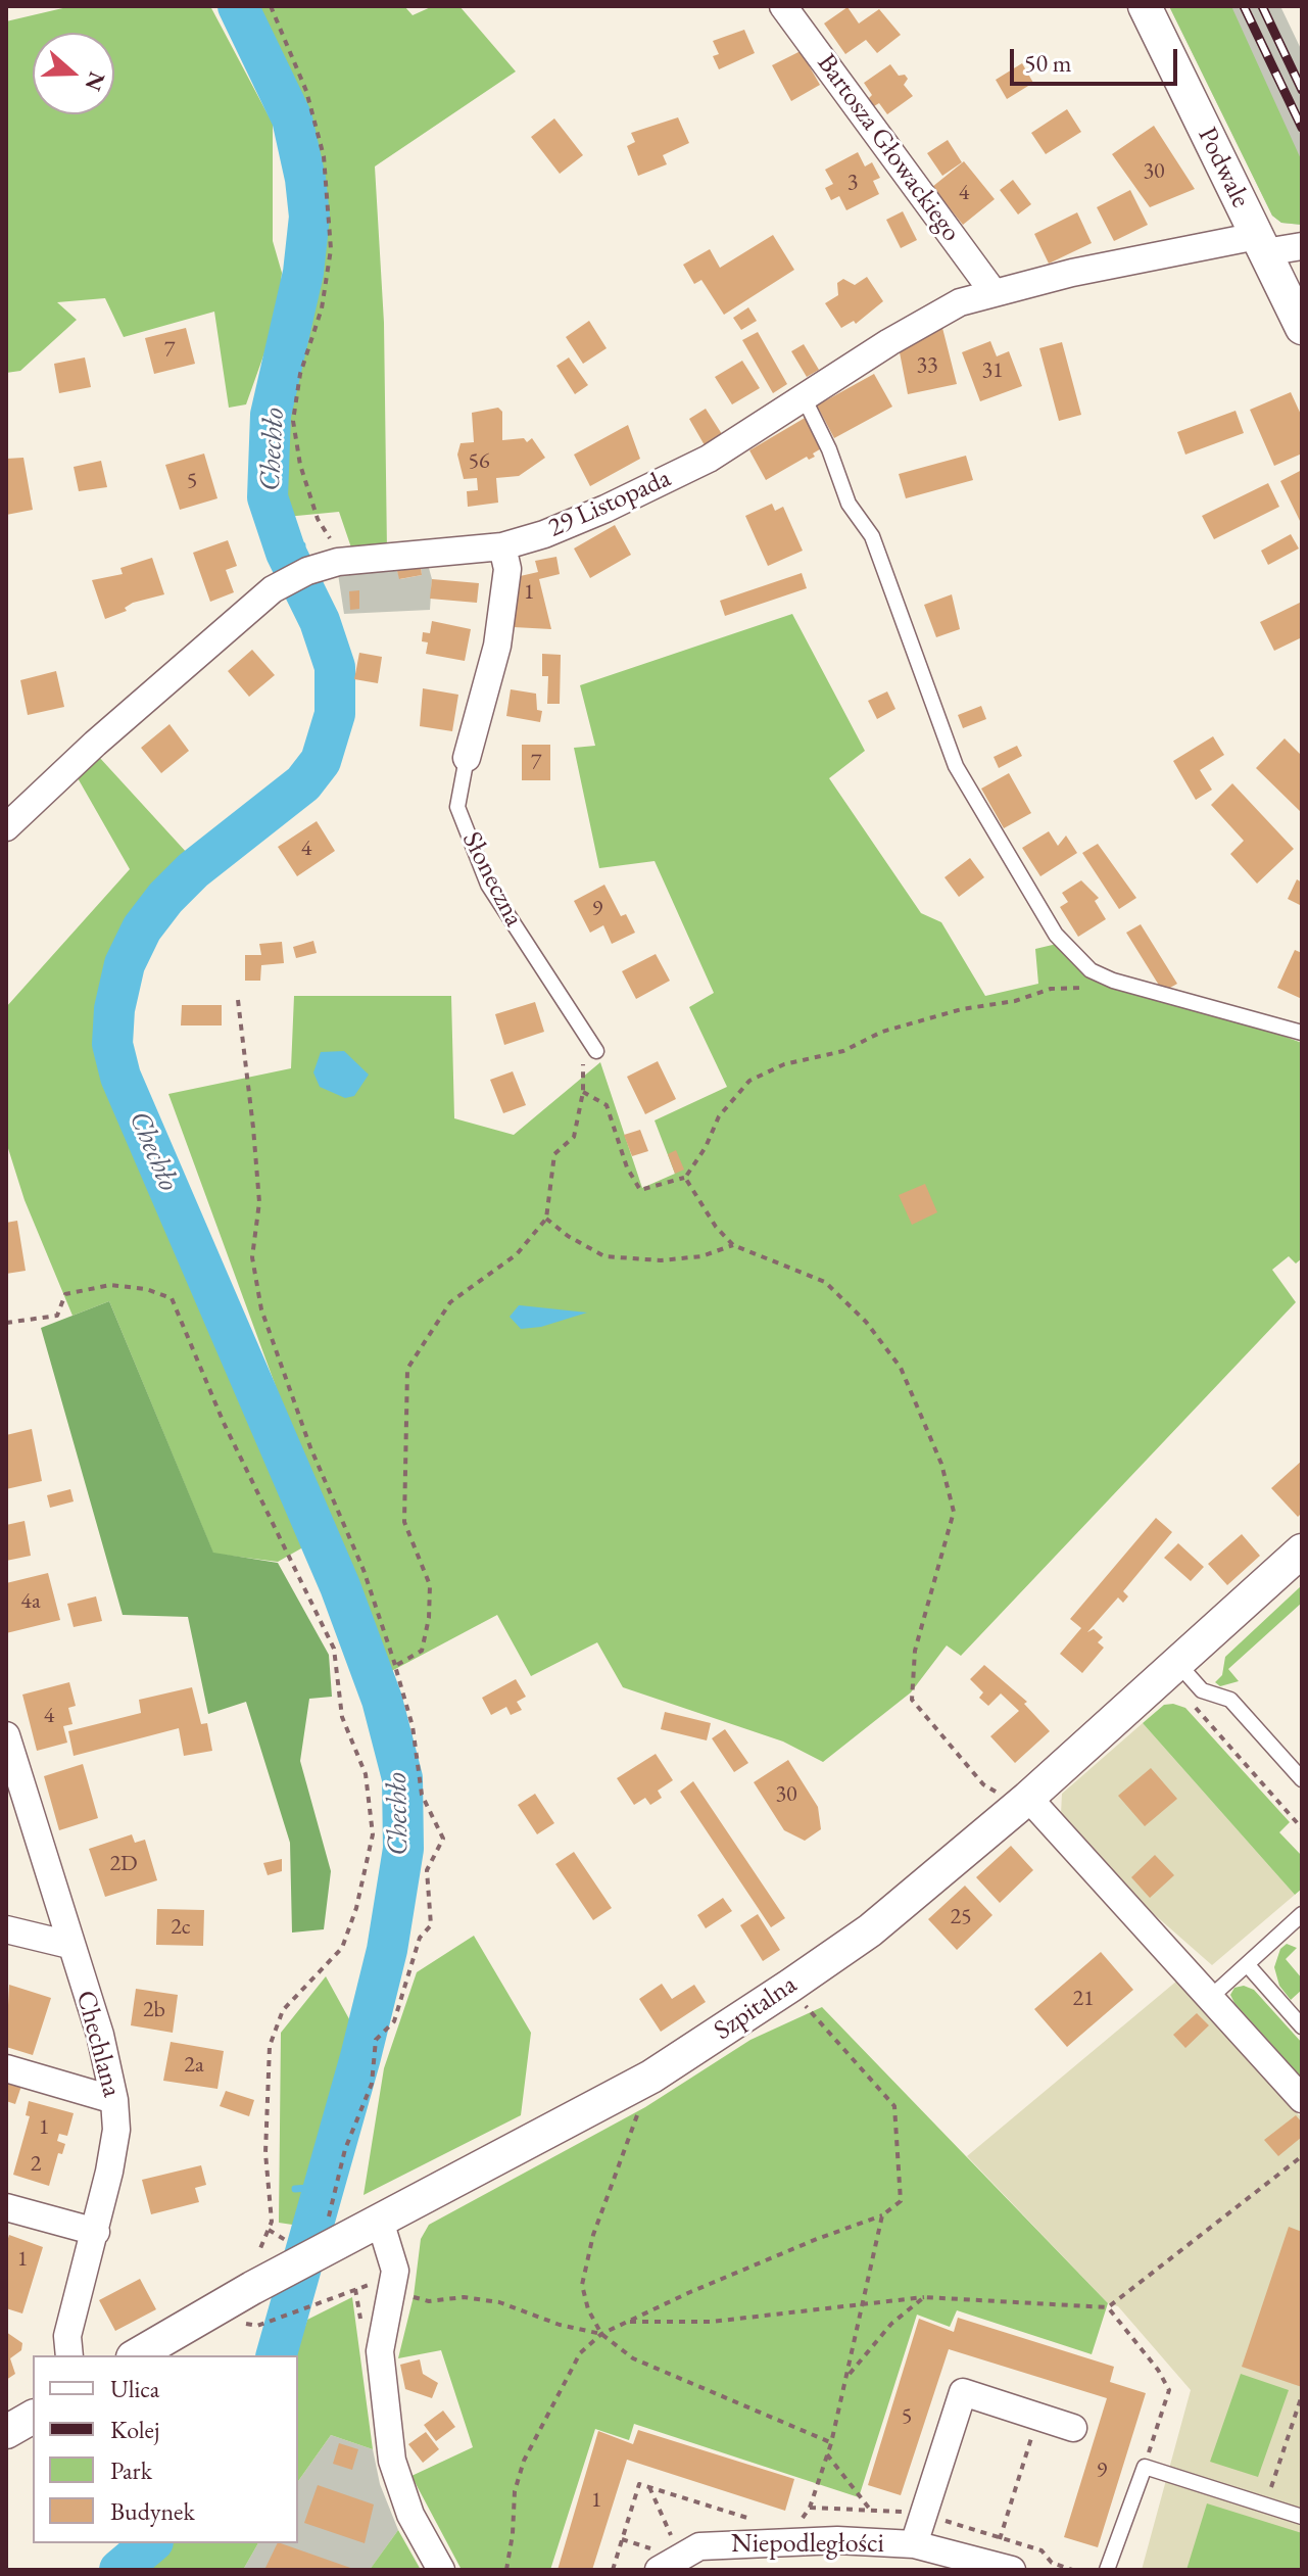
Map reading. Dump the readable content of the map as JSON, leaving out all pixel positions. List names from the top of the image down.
{
  "streets": {
    "street": [
      "Bartosza Głowackiego",
      "Podwale",
      "29 Listopada",
      "Słoneczna",
      "Szpitalna",
      "Chechlana",
      "Niepodległości"
    ]
  },
  "crossings": [
    ["Bartosza Głowackiego", "29 Listopada"],
    ["Podwale", "29 Listopada"],
    ["29 Listopada", "Słoneczna"]
  ],
  "water": ["Chechło"],
  "house_numbers": [
    "30",
    "3",
    "4",
    "7",
    "33",
    "31",
    "56",
    "5",
    "1",
    "7",
    "4",
    "9",
    "4a",
    "4",
    "30",
    "2D",
    "25",
    "2c",
    "21",
    "2b",
    "2a",
    "1",
    "2",
    "1",
    "5",
    "9",
    "1"
  ],
  "legend": [
    "Ulica",
    "Kolej",
    "Park",
    "Budynek"
  ],
  "scale_bar": "50 m",
  "north": "right"
}
